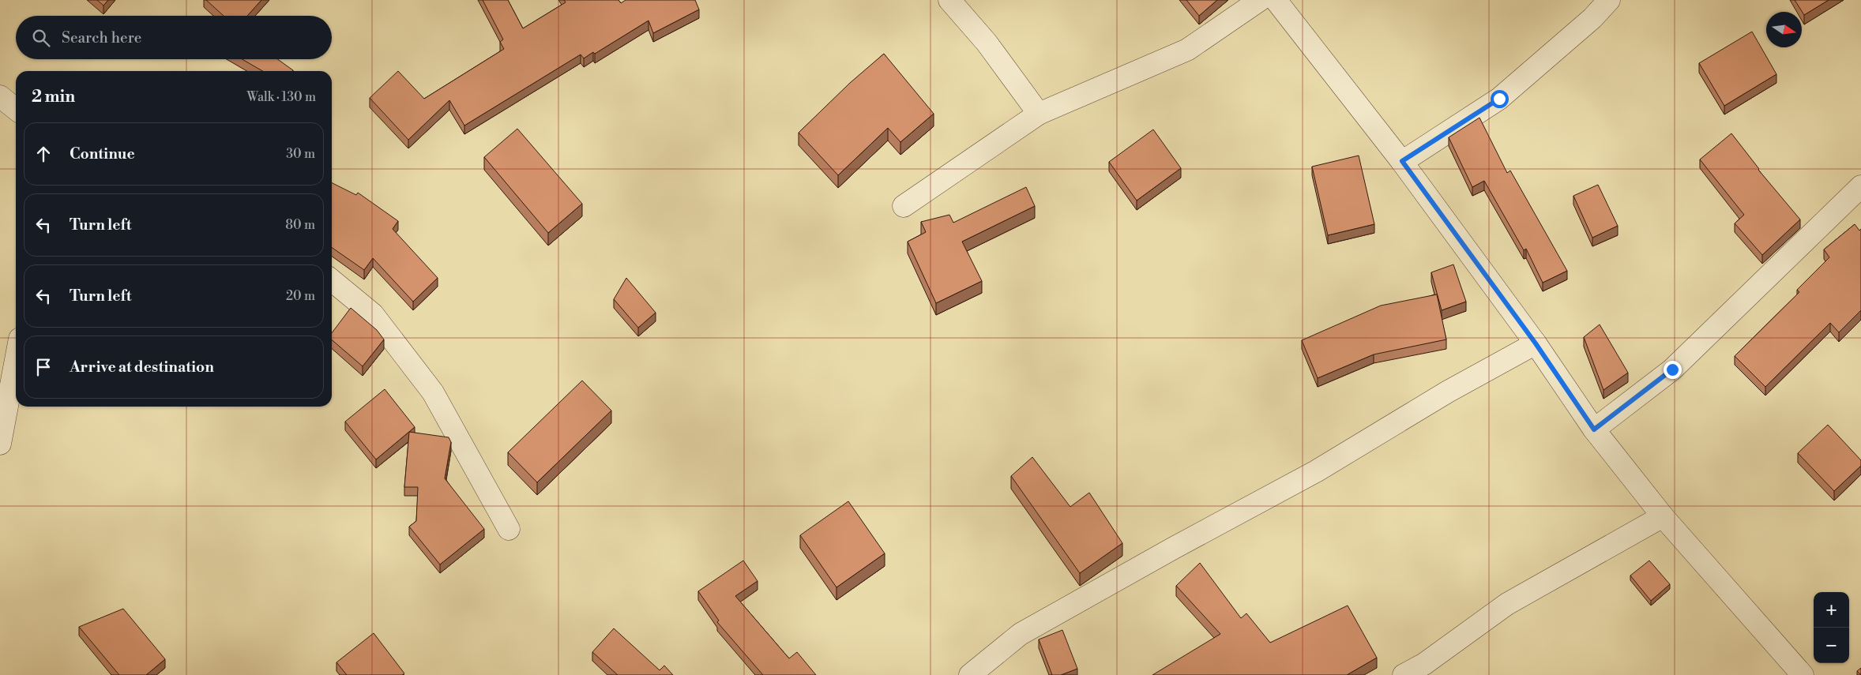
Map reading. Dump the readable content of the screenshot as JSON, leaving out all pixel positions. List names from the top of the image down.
{
  "north": "right",
  "page": {
    "search": "Search here",
    "heading": ["2 min", "Walk · 130 m"],
    "list": [
      ["Continue", "30 m"],
      ["Turn left", "80 m"],
      ["Turn left", "20 m"],
      "Arrive at destination"
    ],
    "map_buttons": ["+", "−"]
  }
}
